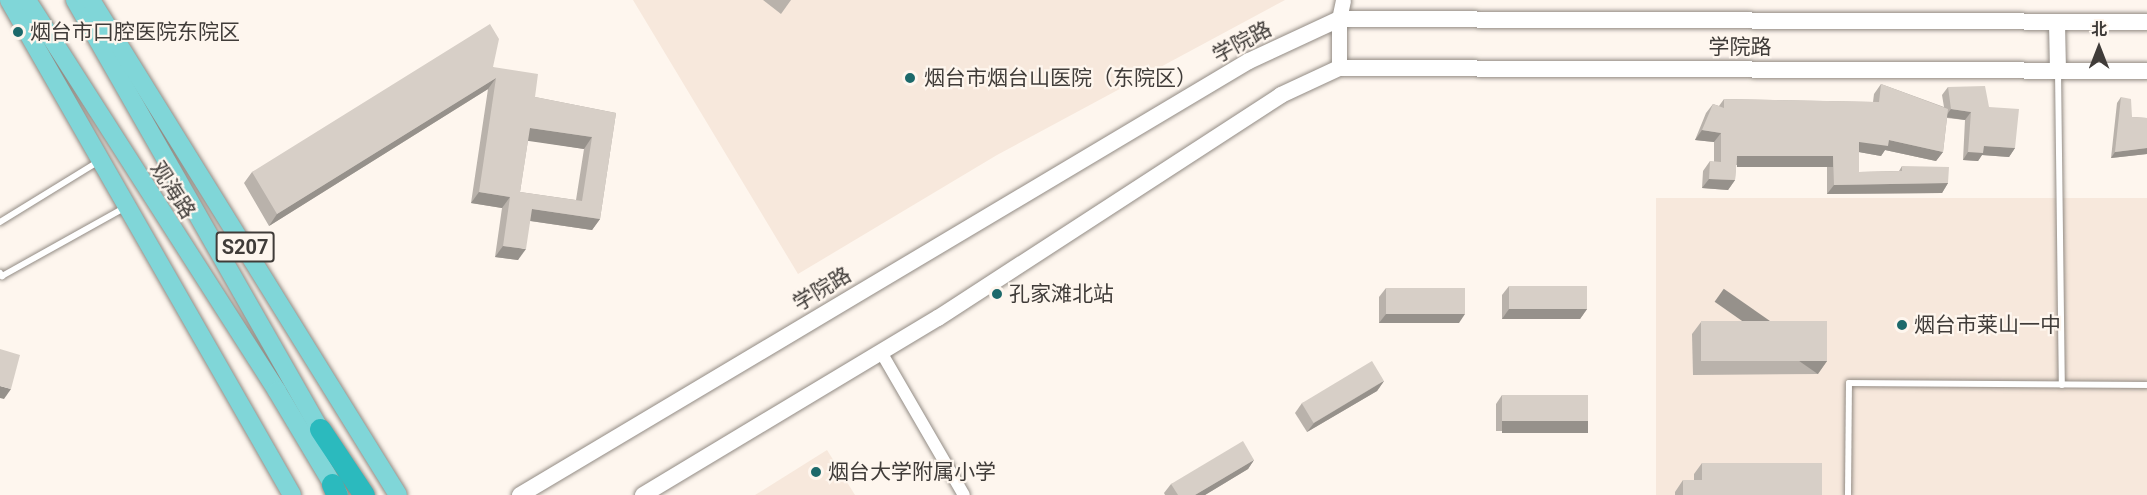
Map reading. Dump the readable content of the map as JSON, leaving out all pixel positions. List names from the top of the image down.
{
  "streets": {
    "main road": ["学院路", "观海路", "S207"]
  },
  "places": [
    "烟台市口腔医院东院区",
    "烟台市烟台山医院（东院区）",
    "孔家滩北站",
    "烟台市莱山一中",
    "烟台大学附属小学"
  ],
  "north": "top"
}
